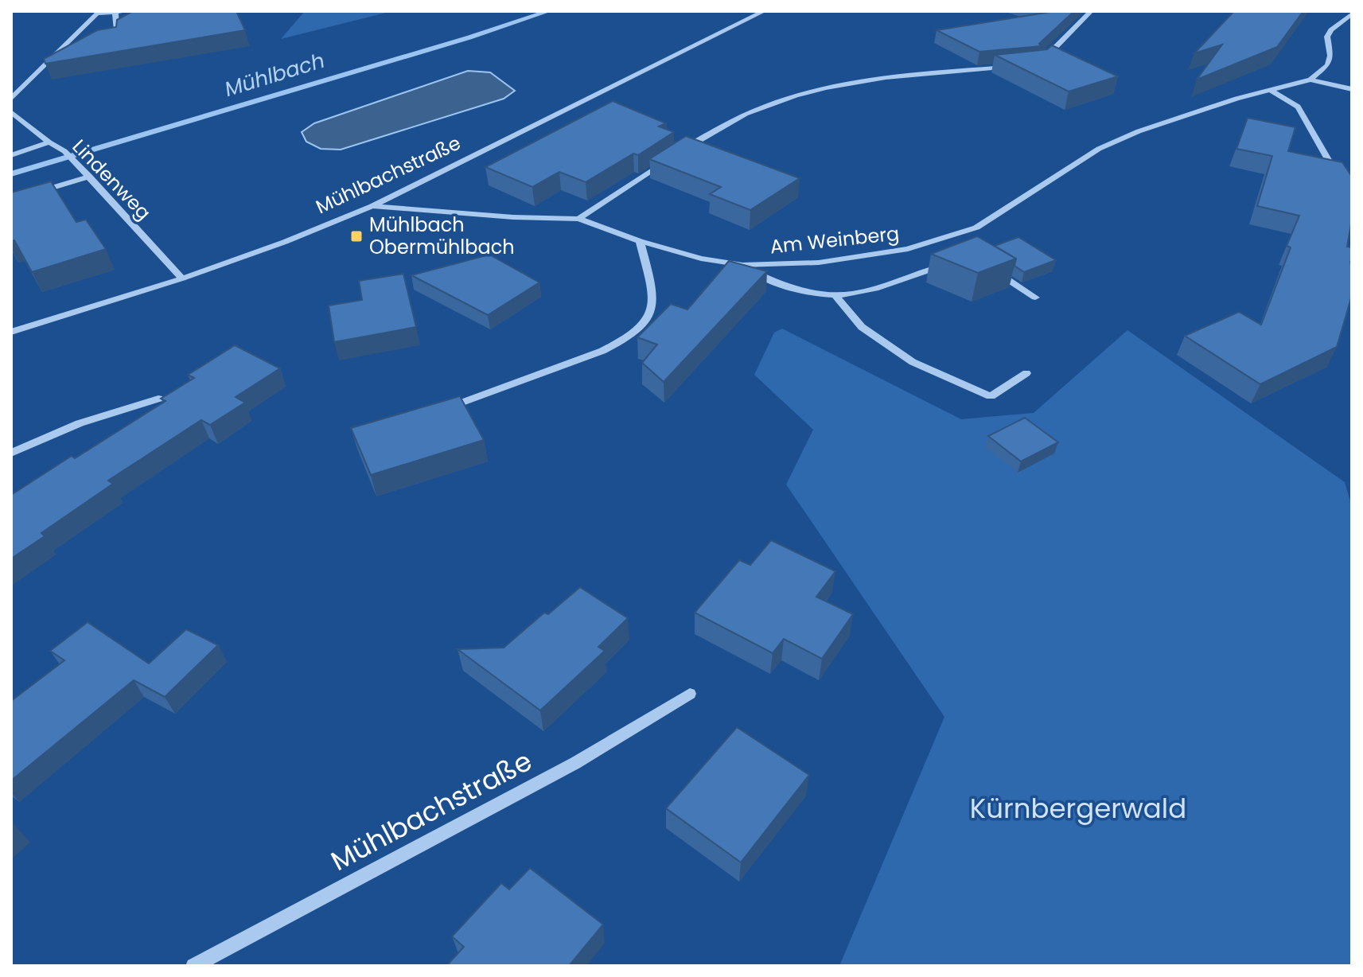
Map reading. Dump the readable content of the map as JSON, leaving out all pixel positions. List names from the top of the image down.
{
  "streets": {
    "street": ["Mühlbachstraße", "Lindenweg", "Am Weinberg"]
  },
  "crossings": [
    ["Mühlbachstraße", "Lindenweg"],
    ["Mühlbachstraße", "Am Weinberg"]
  ],
  "water": ["Mühlbach"],
  "parks": ["Kürnbergerwald"],
  "places": {
    "transit": ["Mühlbach Obermühlbach"]
  }
}
